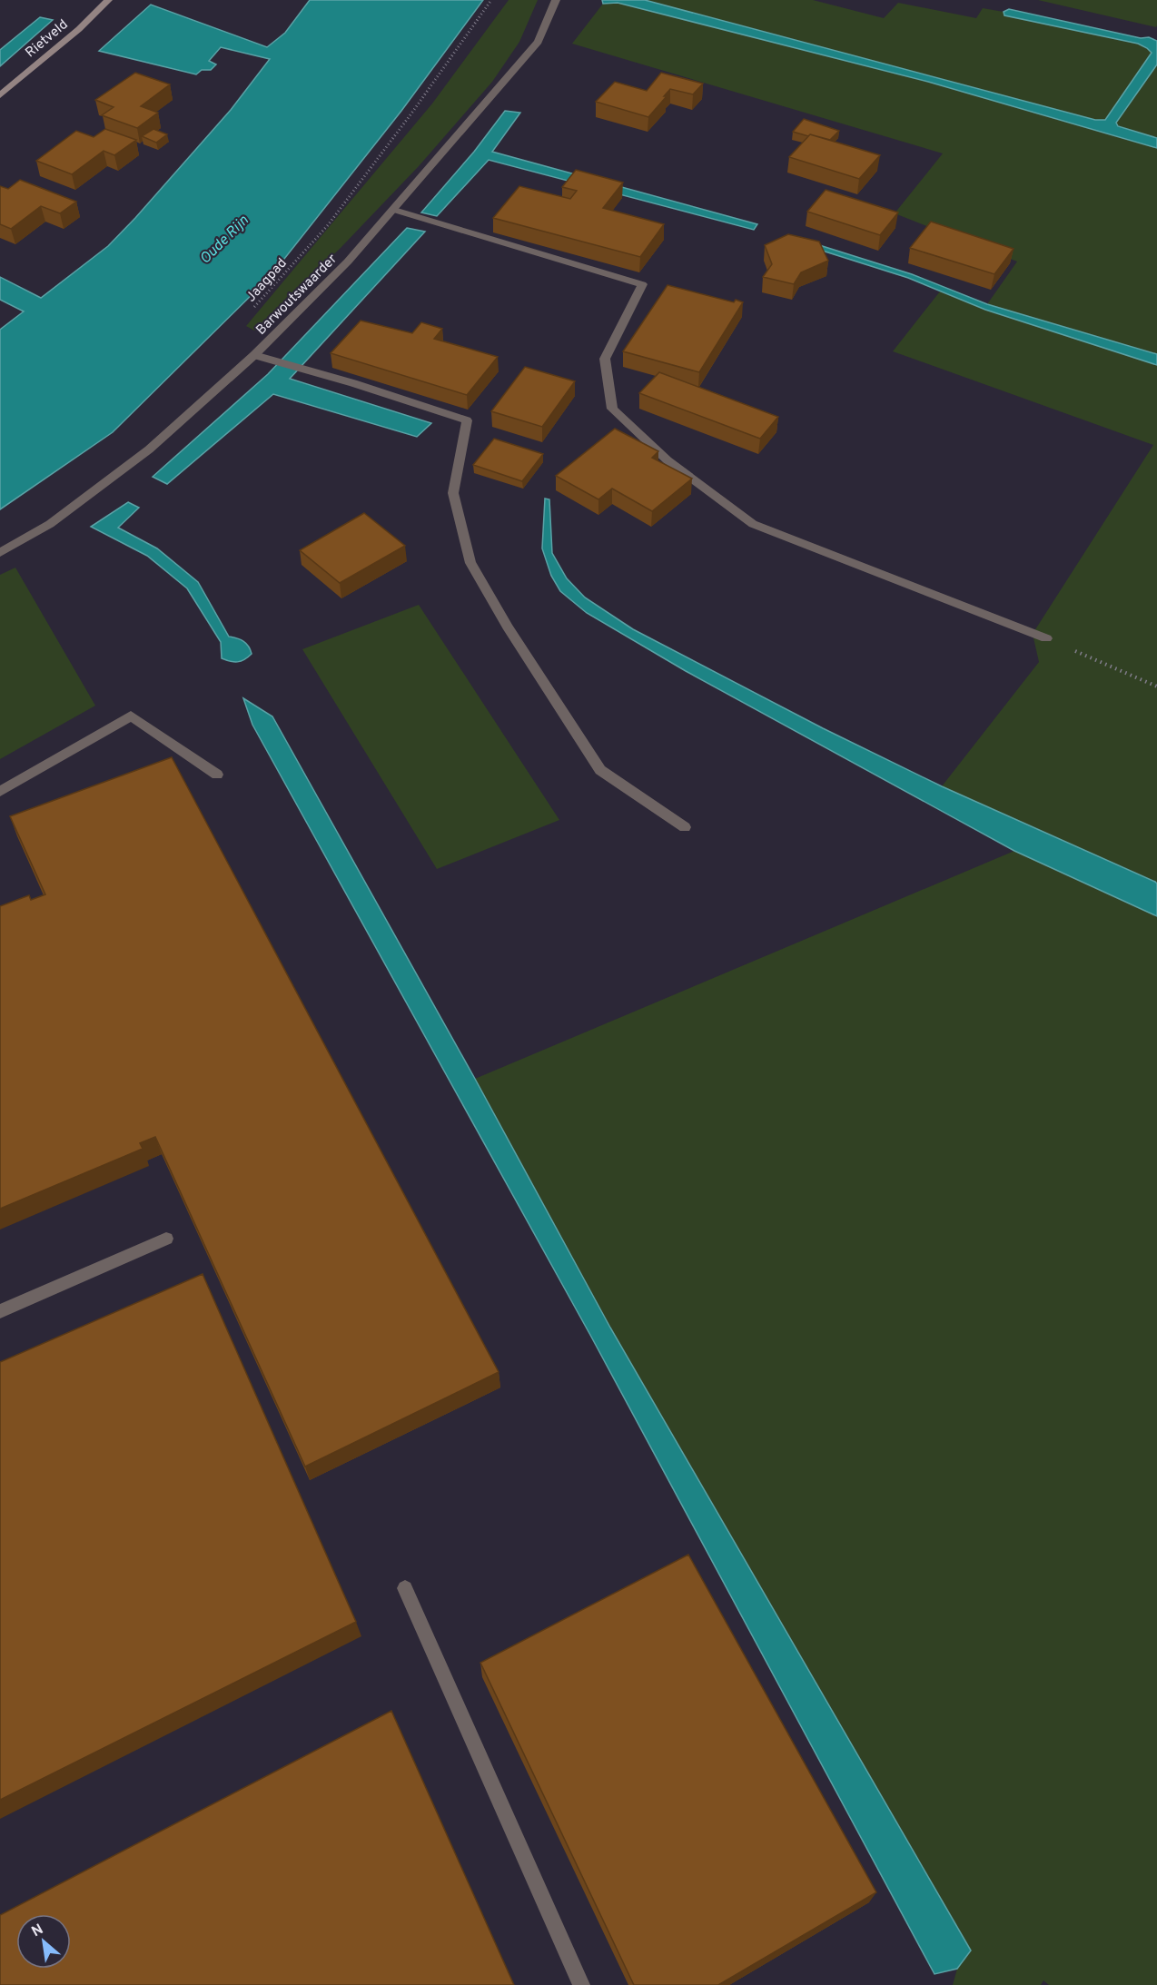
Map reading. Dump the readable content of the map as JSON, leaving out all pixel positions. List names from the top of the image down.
{
  "streets": {
    "main road": ["Rietveld"],
    "street": ["Barwoutswaarder"],
    "path": ["Jaagpad"]
  },
  "water": ["Oude Rijn"],
  "north": "top left"
}
